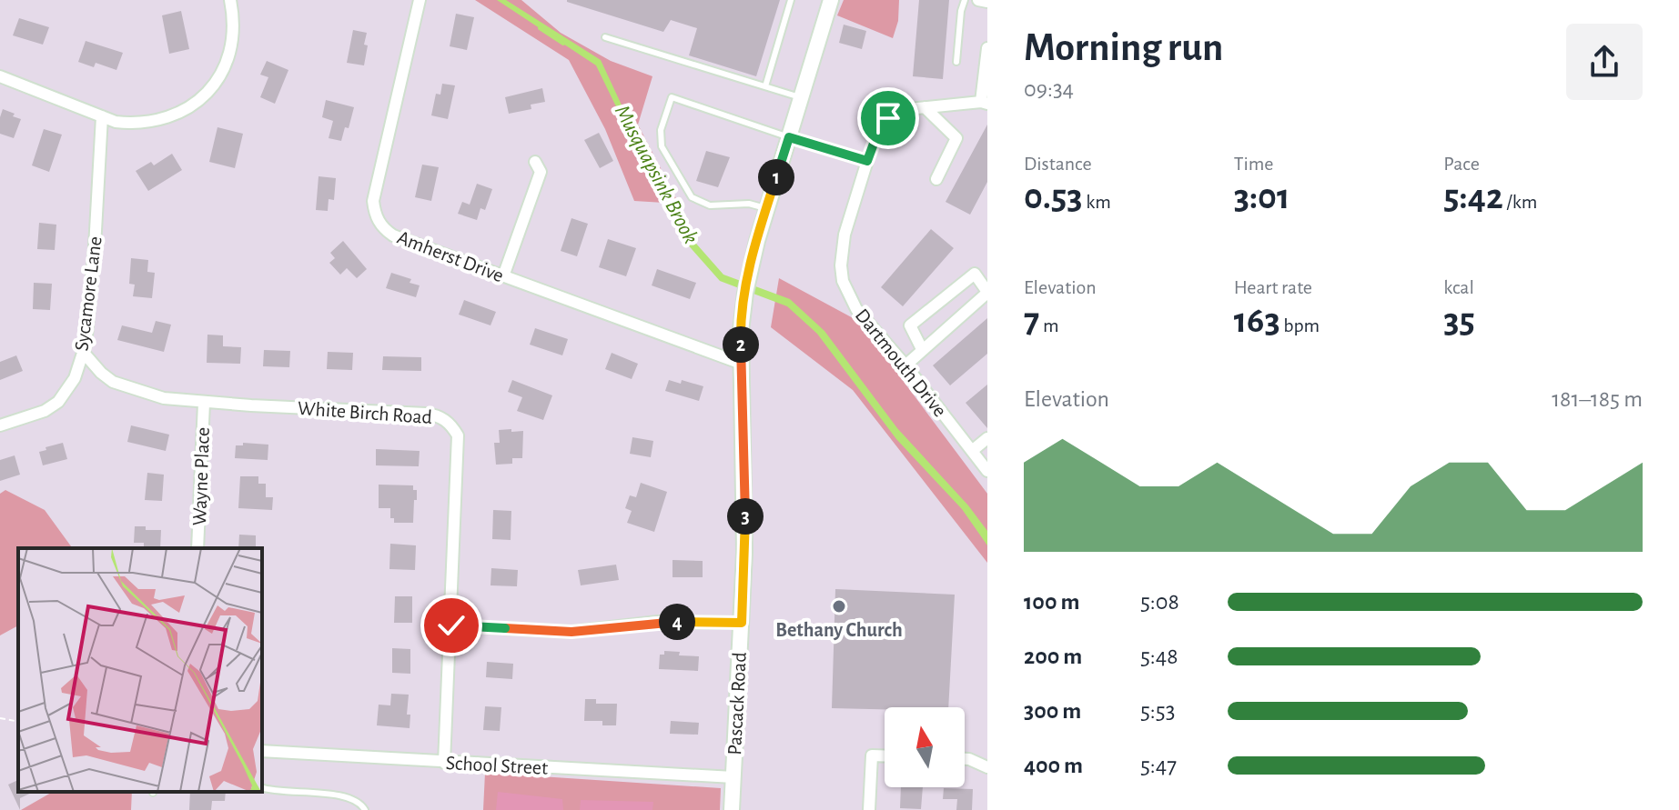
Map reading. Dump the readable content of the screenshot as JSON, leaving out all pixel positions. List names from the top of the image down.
{
  "streets": {
    "street": [
      "Amherst Drive",
      "Sycamore Lane",
      "Dartmouth Drive",
      "White Birch Road",
      "Wayne Place",
      "Pascack Road",
      "School Street"
    ]
  },
  "crossings": [
    ["Amherst Drive", "Pascack Road"],
    ["Sycamore Lane", "White Birch Road"],
    ["White Birch Road", "Wayne Place"],
    ["White Birch Road", "School Street"],
    ["Pascack Road", "School Street"]
  ],
  "water": ["Musquapsink Brook"],
  "places": ["Bethany Church"],
  "north": "top",
  "page": {
    "heading": ["Morning run", "09:34"],
    "stats": [
      ["Distance", "0.53 km"],
      ["Time", "3:01"],
      ["Pace", "5:42 /km"],
      ["Elevation", "7 m"],
      ["Heart rate", "163 bpm"],
      ["kcal", "35"]
    ],
    "pins": [
      "1",
      "2",
      "3",
      "4"
    ],
    "chart": ["Elevation", "181–185 m"],
    "list": [
      {
        "name": "100 m",
        "note": "5:08"
      },
      {
        "name": "200 m",
        "note": "5:48"
      },
      {
        "name": "300 m",
        "note": "5:53"
      },
      {
        "name": "400 m",
        "note": "5:47"
      }
    ]
  }
}
